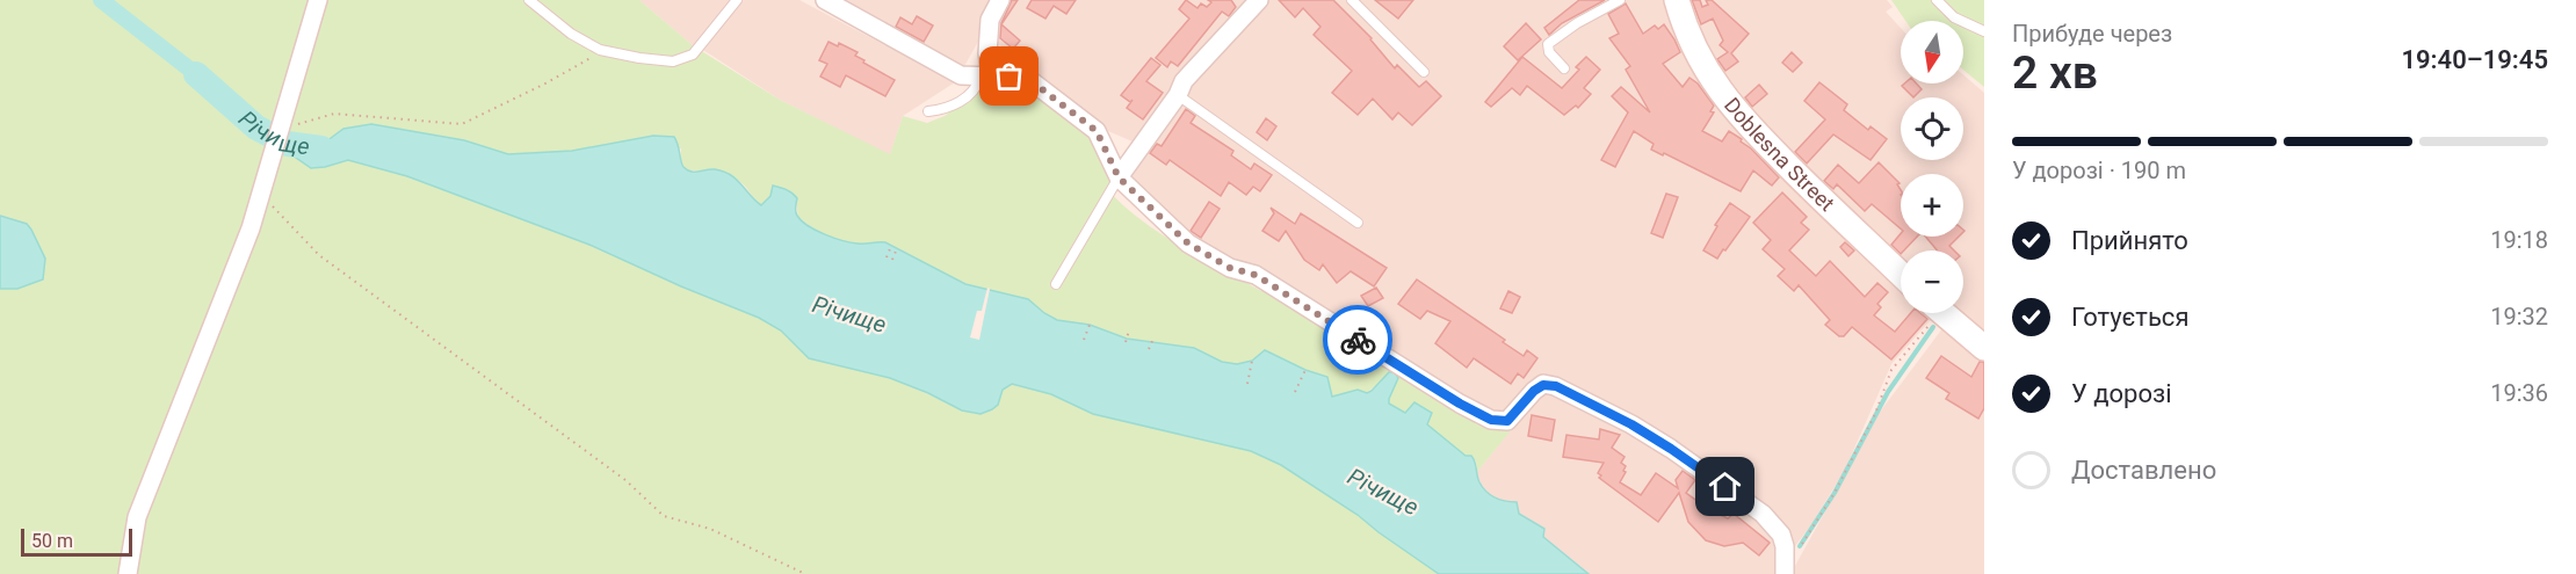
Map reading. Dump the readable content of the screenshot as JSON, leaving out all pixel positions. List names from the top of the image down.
{
  "streets": {
    "street": ["Doblesna Street"]
  },
  "water": ["Річище"],
  "scale_bar": "50 m",
  "north": "bottom",
  "page": {
    "heading": ["2 хв", "Прибуде через", "19:40–19:45"],
    "map_buttons": ["+", "−"],
    "bar": "У дорозі · 190 m",
    "list": [
      ["Прийнято", "19:18"],
      ["Готується", "19:32"],
      ["У дорозі", "19:36"],
      "Доставлено"
    ],
    "scale": "50 m"
  }
}
